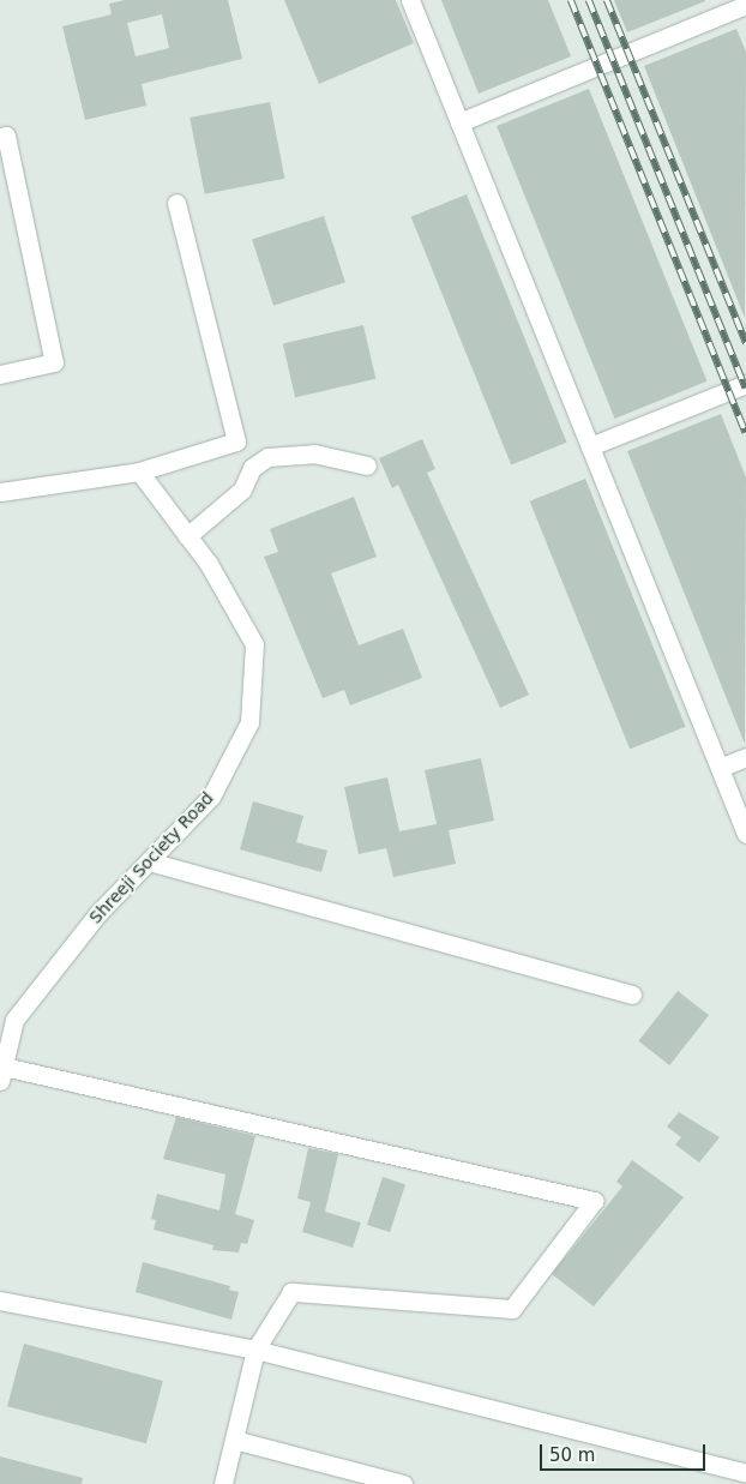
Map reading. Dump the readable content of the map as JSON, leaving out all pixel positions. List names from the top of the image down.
{
  "streets": {
    "street": ["Shreeji Society Road"]
  },
  "scale_bar": "50 m"
}
